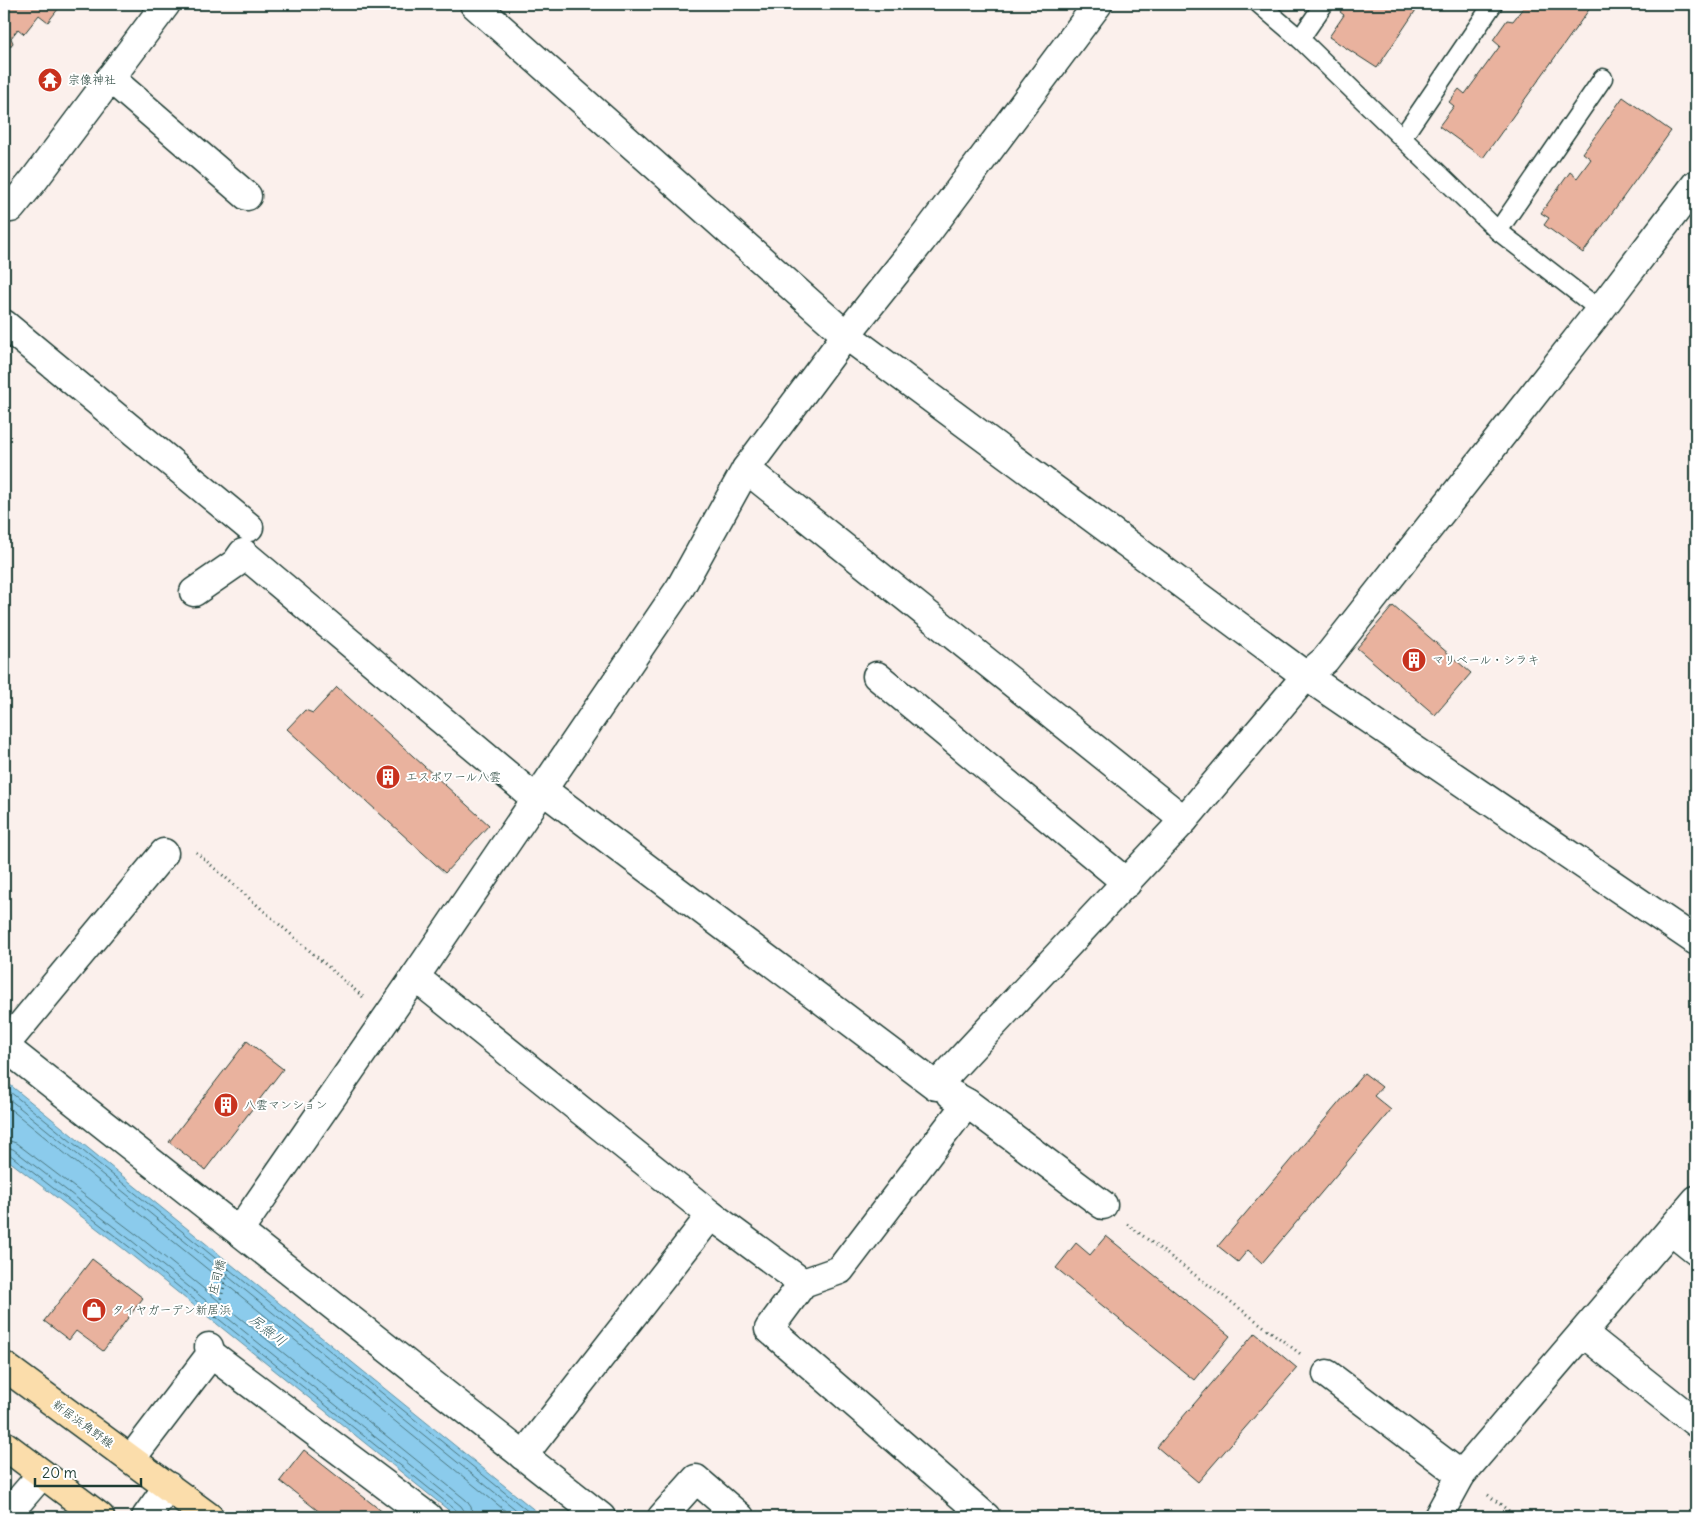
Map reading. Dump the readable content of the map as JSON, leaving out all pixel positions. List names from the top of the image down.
{
  "streets": {
    "main road": ["新居浜角野線"],
    "path": ["庄司橋"]
  },
  "water": ["尻無川"],
  "places": {
    "temple": ["宗像神社"],
    "building": ["マリベール・シラキ", "エスポワール八雲", "八雲マンション"],
    "shop": ["タイヤガーデン新居浜"]
  },
  "scale_bar": "20 m"
}
